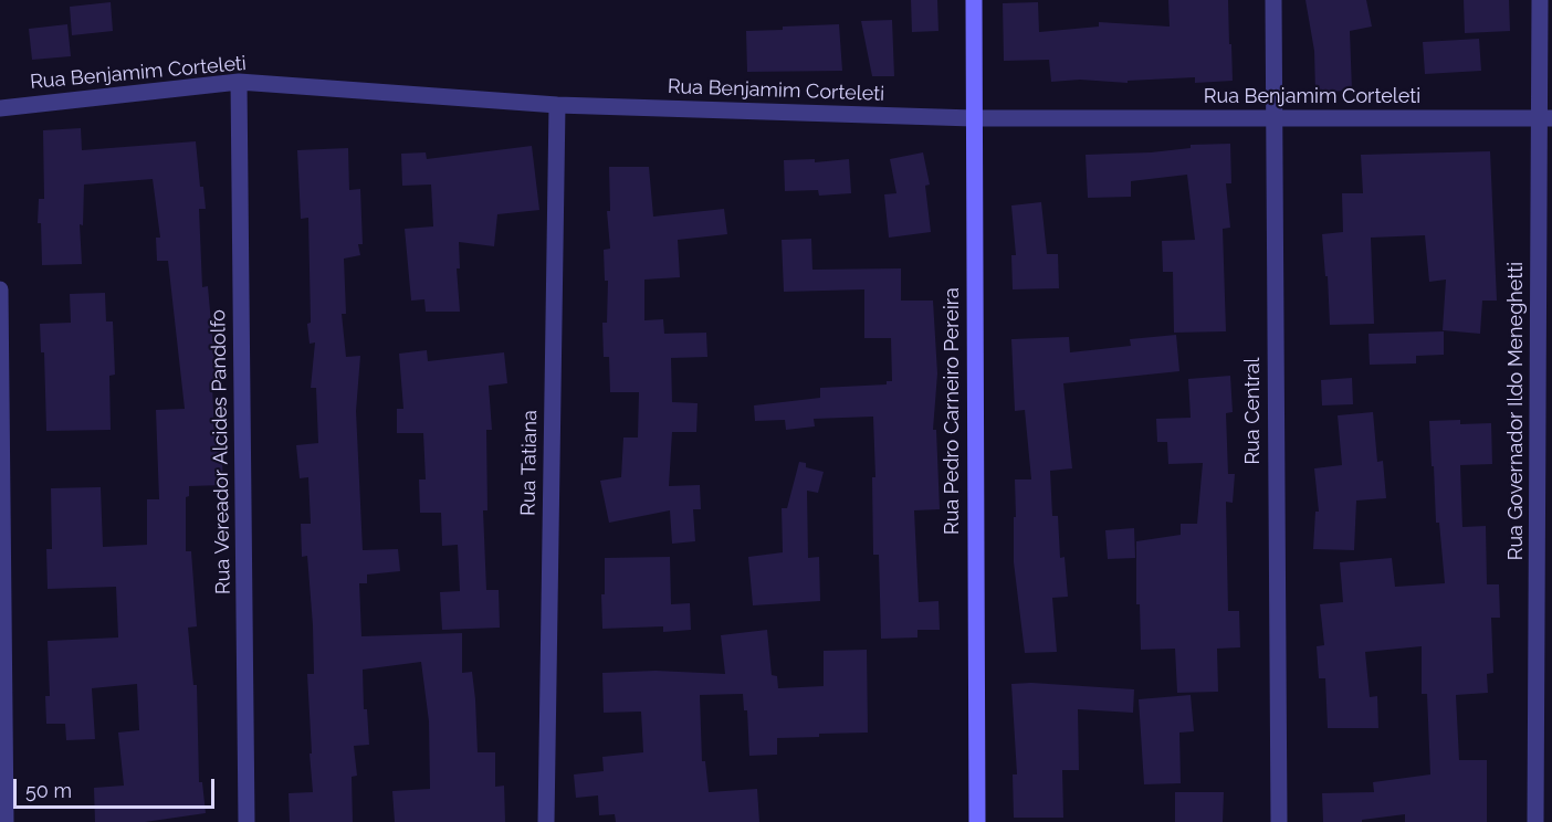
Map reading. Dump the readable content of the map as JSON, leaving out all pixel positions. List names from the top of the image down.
{
  "streets": {
    "street": [
      "Rua Benjamim Corteleti",
      "Rua Pedro Carneiro Pereira",
      "Rua Central",
      "Rua Governador Ildo Meneghetti",
      "Rua Vereador Alcides Pandolfo",
      "Rua Tatiana"
    ]
  },
  "crossings": [
    ["Rua Benjamim Corteleti", "Rua Pedro Carneiro Pereira"],
    ["Rua Benjamim Corteleti", "Rua Central"],
    ["Rua Benjamim Corteleti", "Rua Governador Ildo Meneghetti"],
    ["Rua Benjamim Corteleti", "Rua Vereador Alcides Pandolfo"],
    ["Rua Benjamim Corteleti", "Rua Tatiana"]
  ],
  "scale_bar": "50 m"
}
